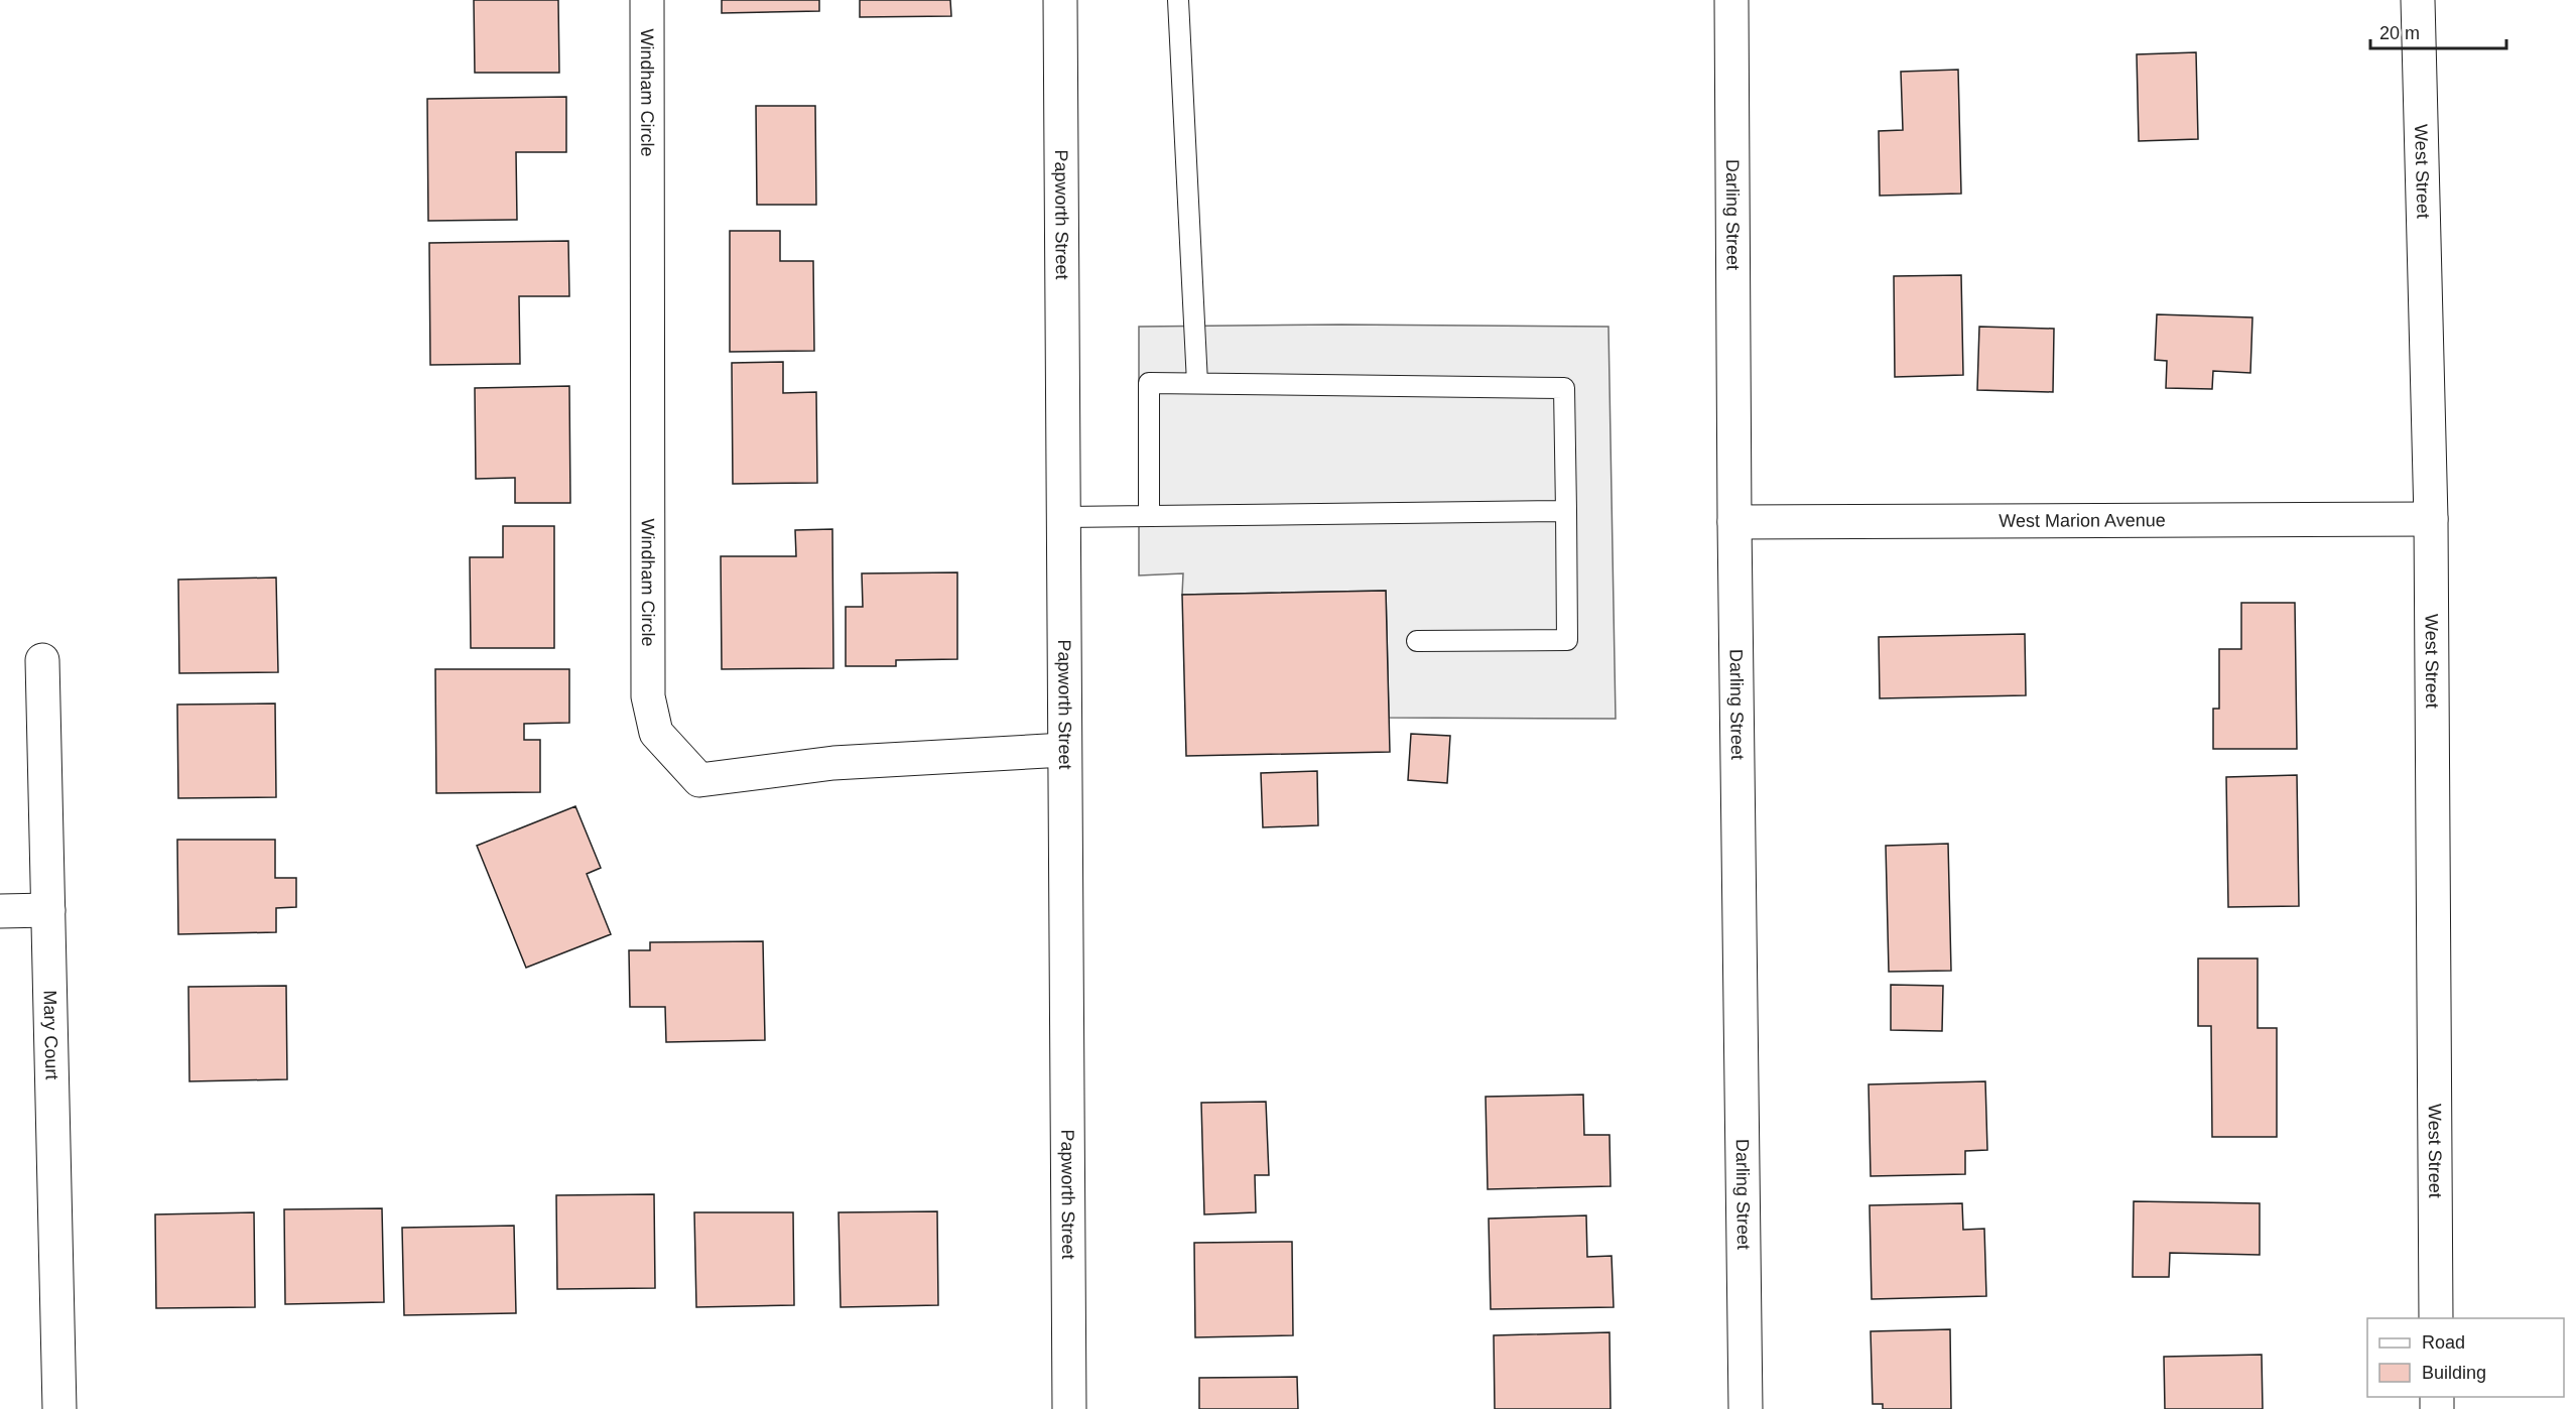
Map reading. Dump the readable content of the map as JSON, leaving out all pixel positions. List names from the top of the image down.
{
  "streets": {
    "street": [
      "Windham Circle",
      "West Street",
      "Papworth Street",
      "Darling Street",
      "West Marion Avenue",
      "Mary Court"
    ]
  },
  "crossings": [
    ["Windham Circle", "Papworth Street"],
    ["West Street", "West Marion Avenue"],
    ["Darling Street", "West Marion Avenue"]
  ],
  "legend": ["Road", "Building"],
  "scale_bar": "20 m"
}
